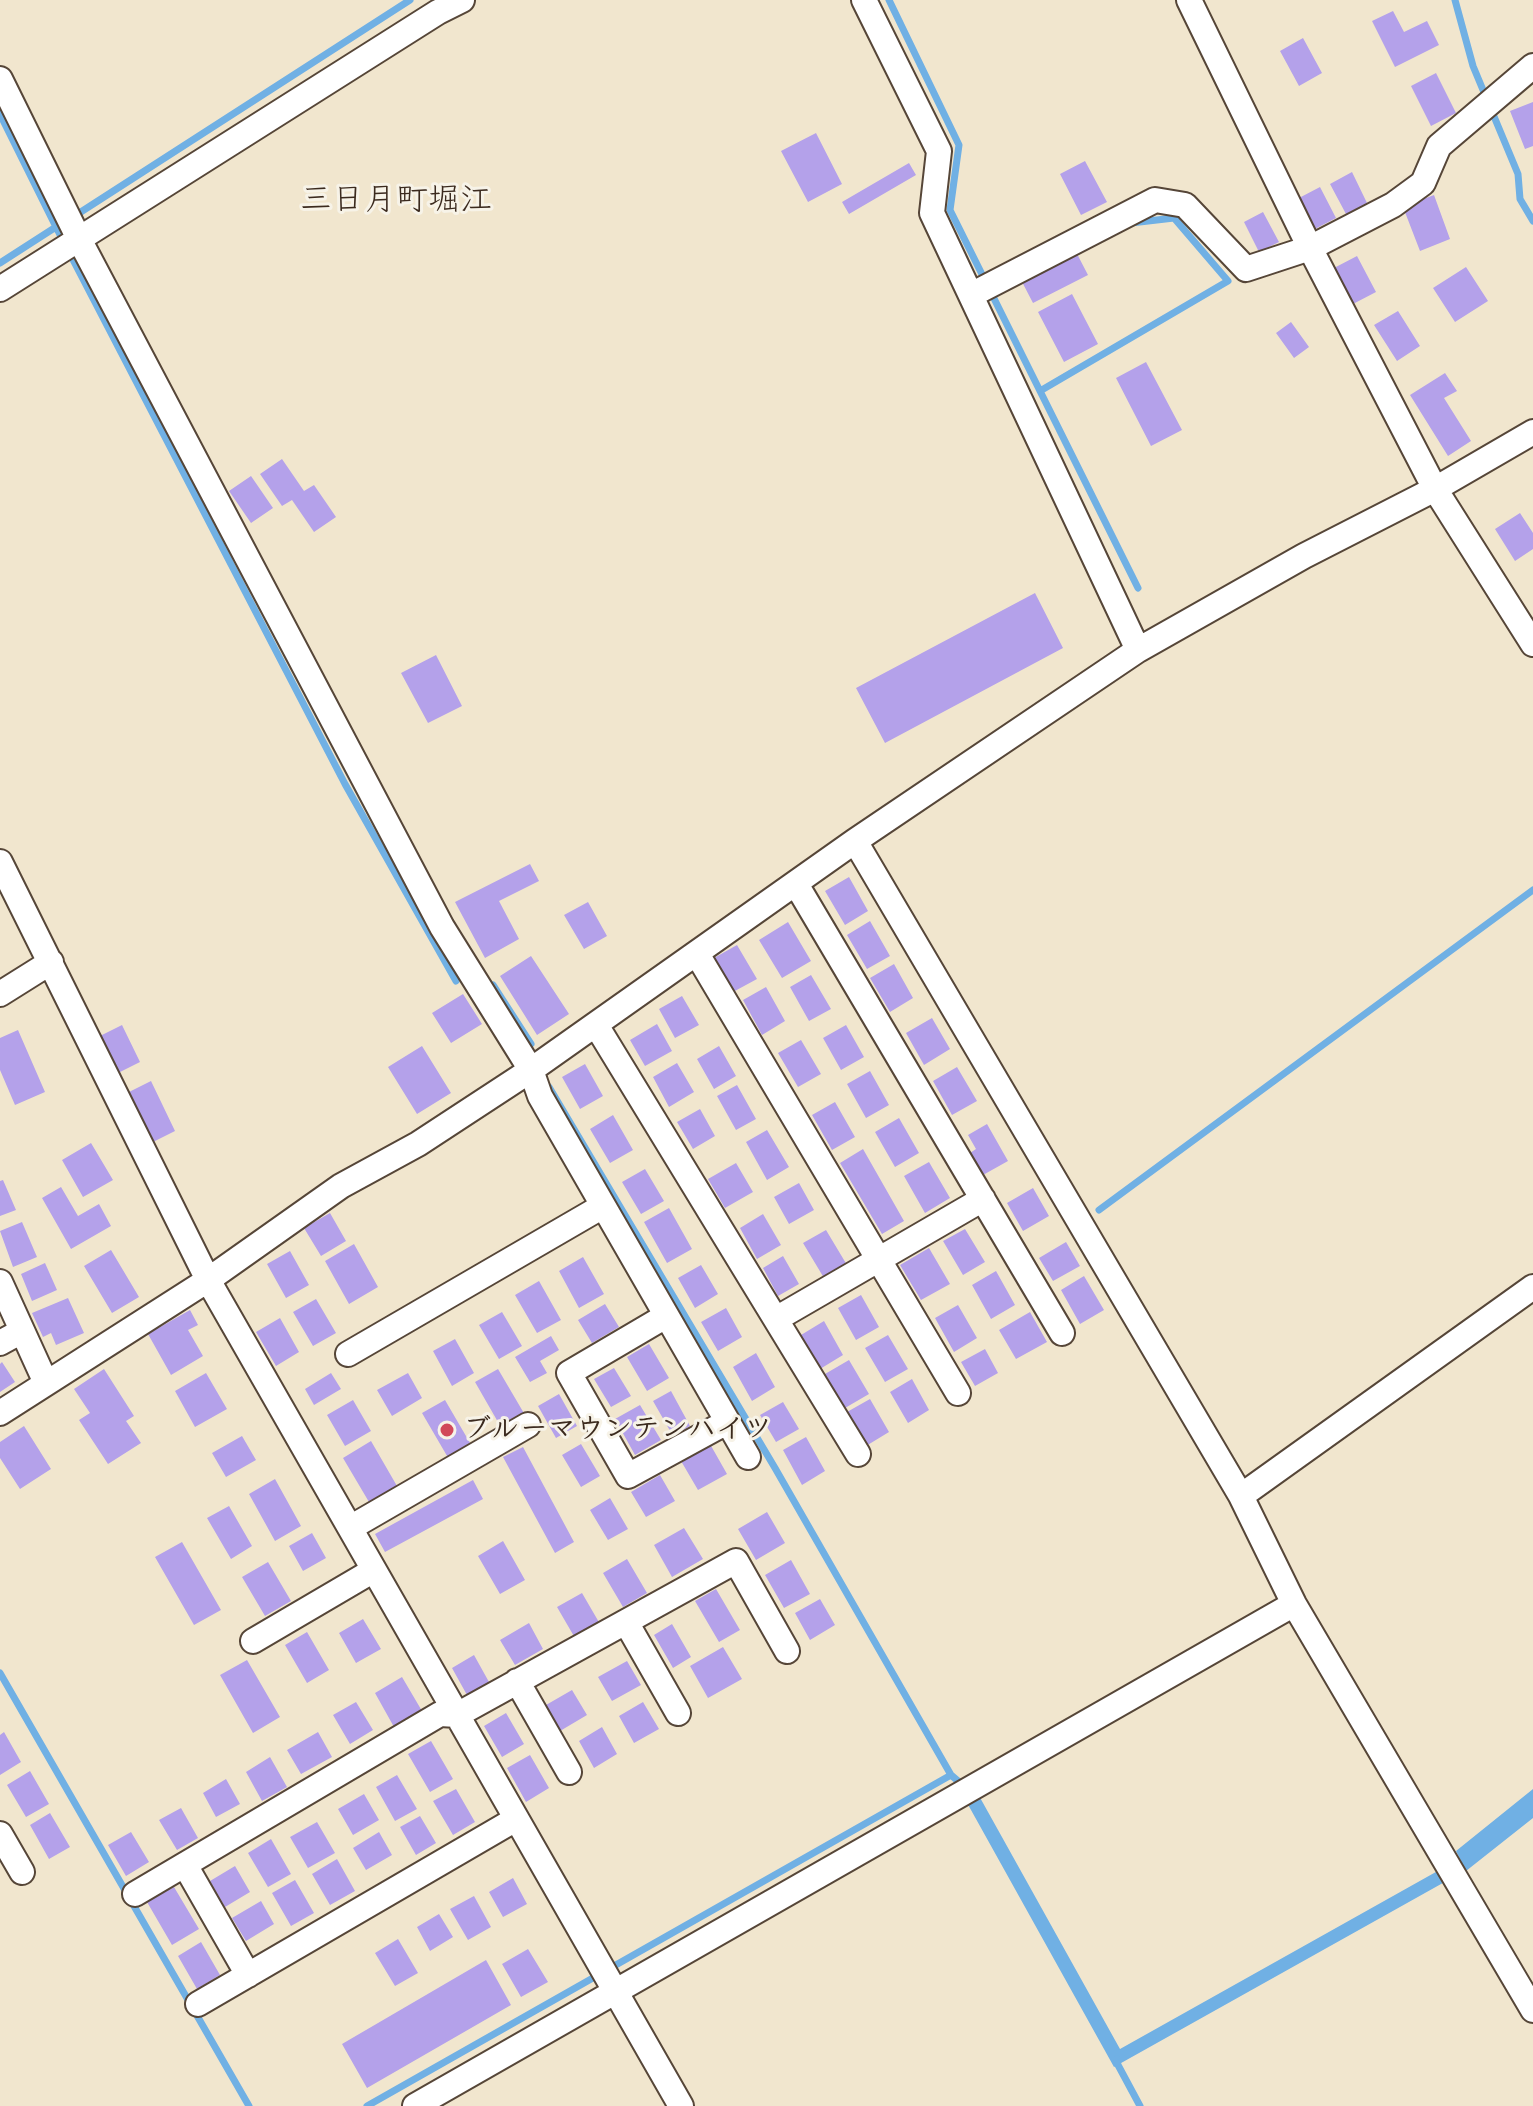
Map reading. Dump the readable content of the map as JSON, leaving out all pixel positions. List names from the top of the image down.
{
  "districts": ["三日月町堀江"],
  "places": ["ブルーマウンテンハイツ"]
}
